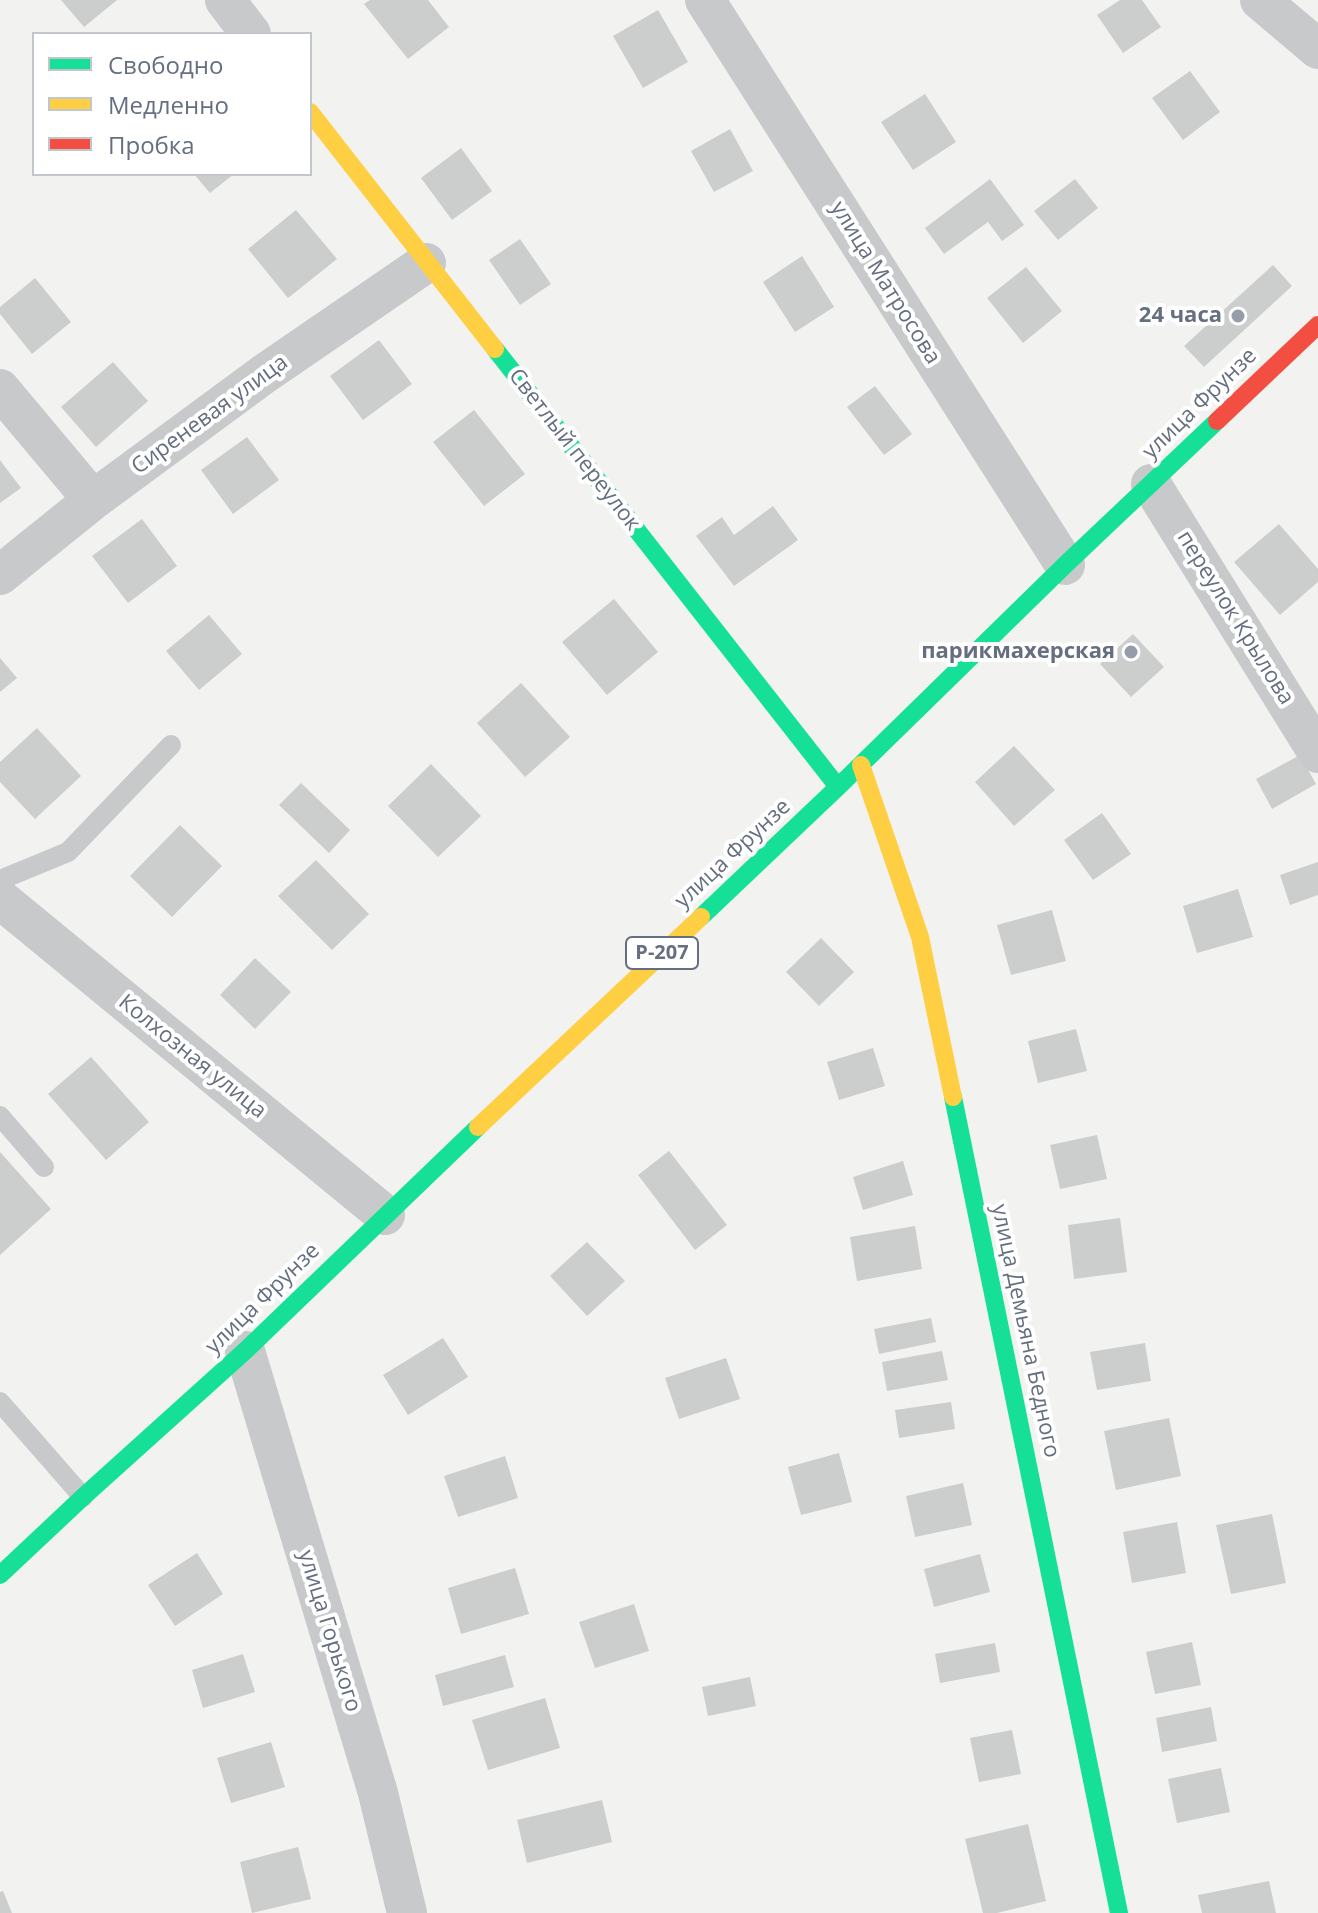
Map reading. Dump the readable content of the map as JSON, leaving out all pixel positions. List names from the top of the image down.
{
  "streets": {
    "street": [
      "улица Матросова",
      "улица Фрунзе",
      "Сиреневая улица",
      "Светлый переулок",
      "переулок Крылова",
      "Р-207",
      "Колхозная улица",
      "улица Демьяна Бедного",
      "улица Горького"
    ]
  },
  "crossings": [
    ["улица Матросова", "улица Фрунзе"],
    ["улица Фрунзе", "Светлый переулок"],
    ["улица Фрунзе", "переулок Крылова"],
    ["улица Фрунзе", "Колхозная улица"],
    ["улица Фрунзе", "улица Демьяна Бедного"],
    ["улица Фрунзе", "улица Горького"],
    ["Сиреневая улица", "Светлый переулок"]
  ],
  "places": ["24 часа", "парикмахерская"],
  "legend": ["Свободно", "Медленно", "Пробка"]
}
